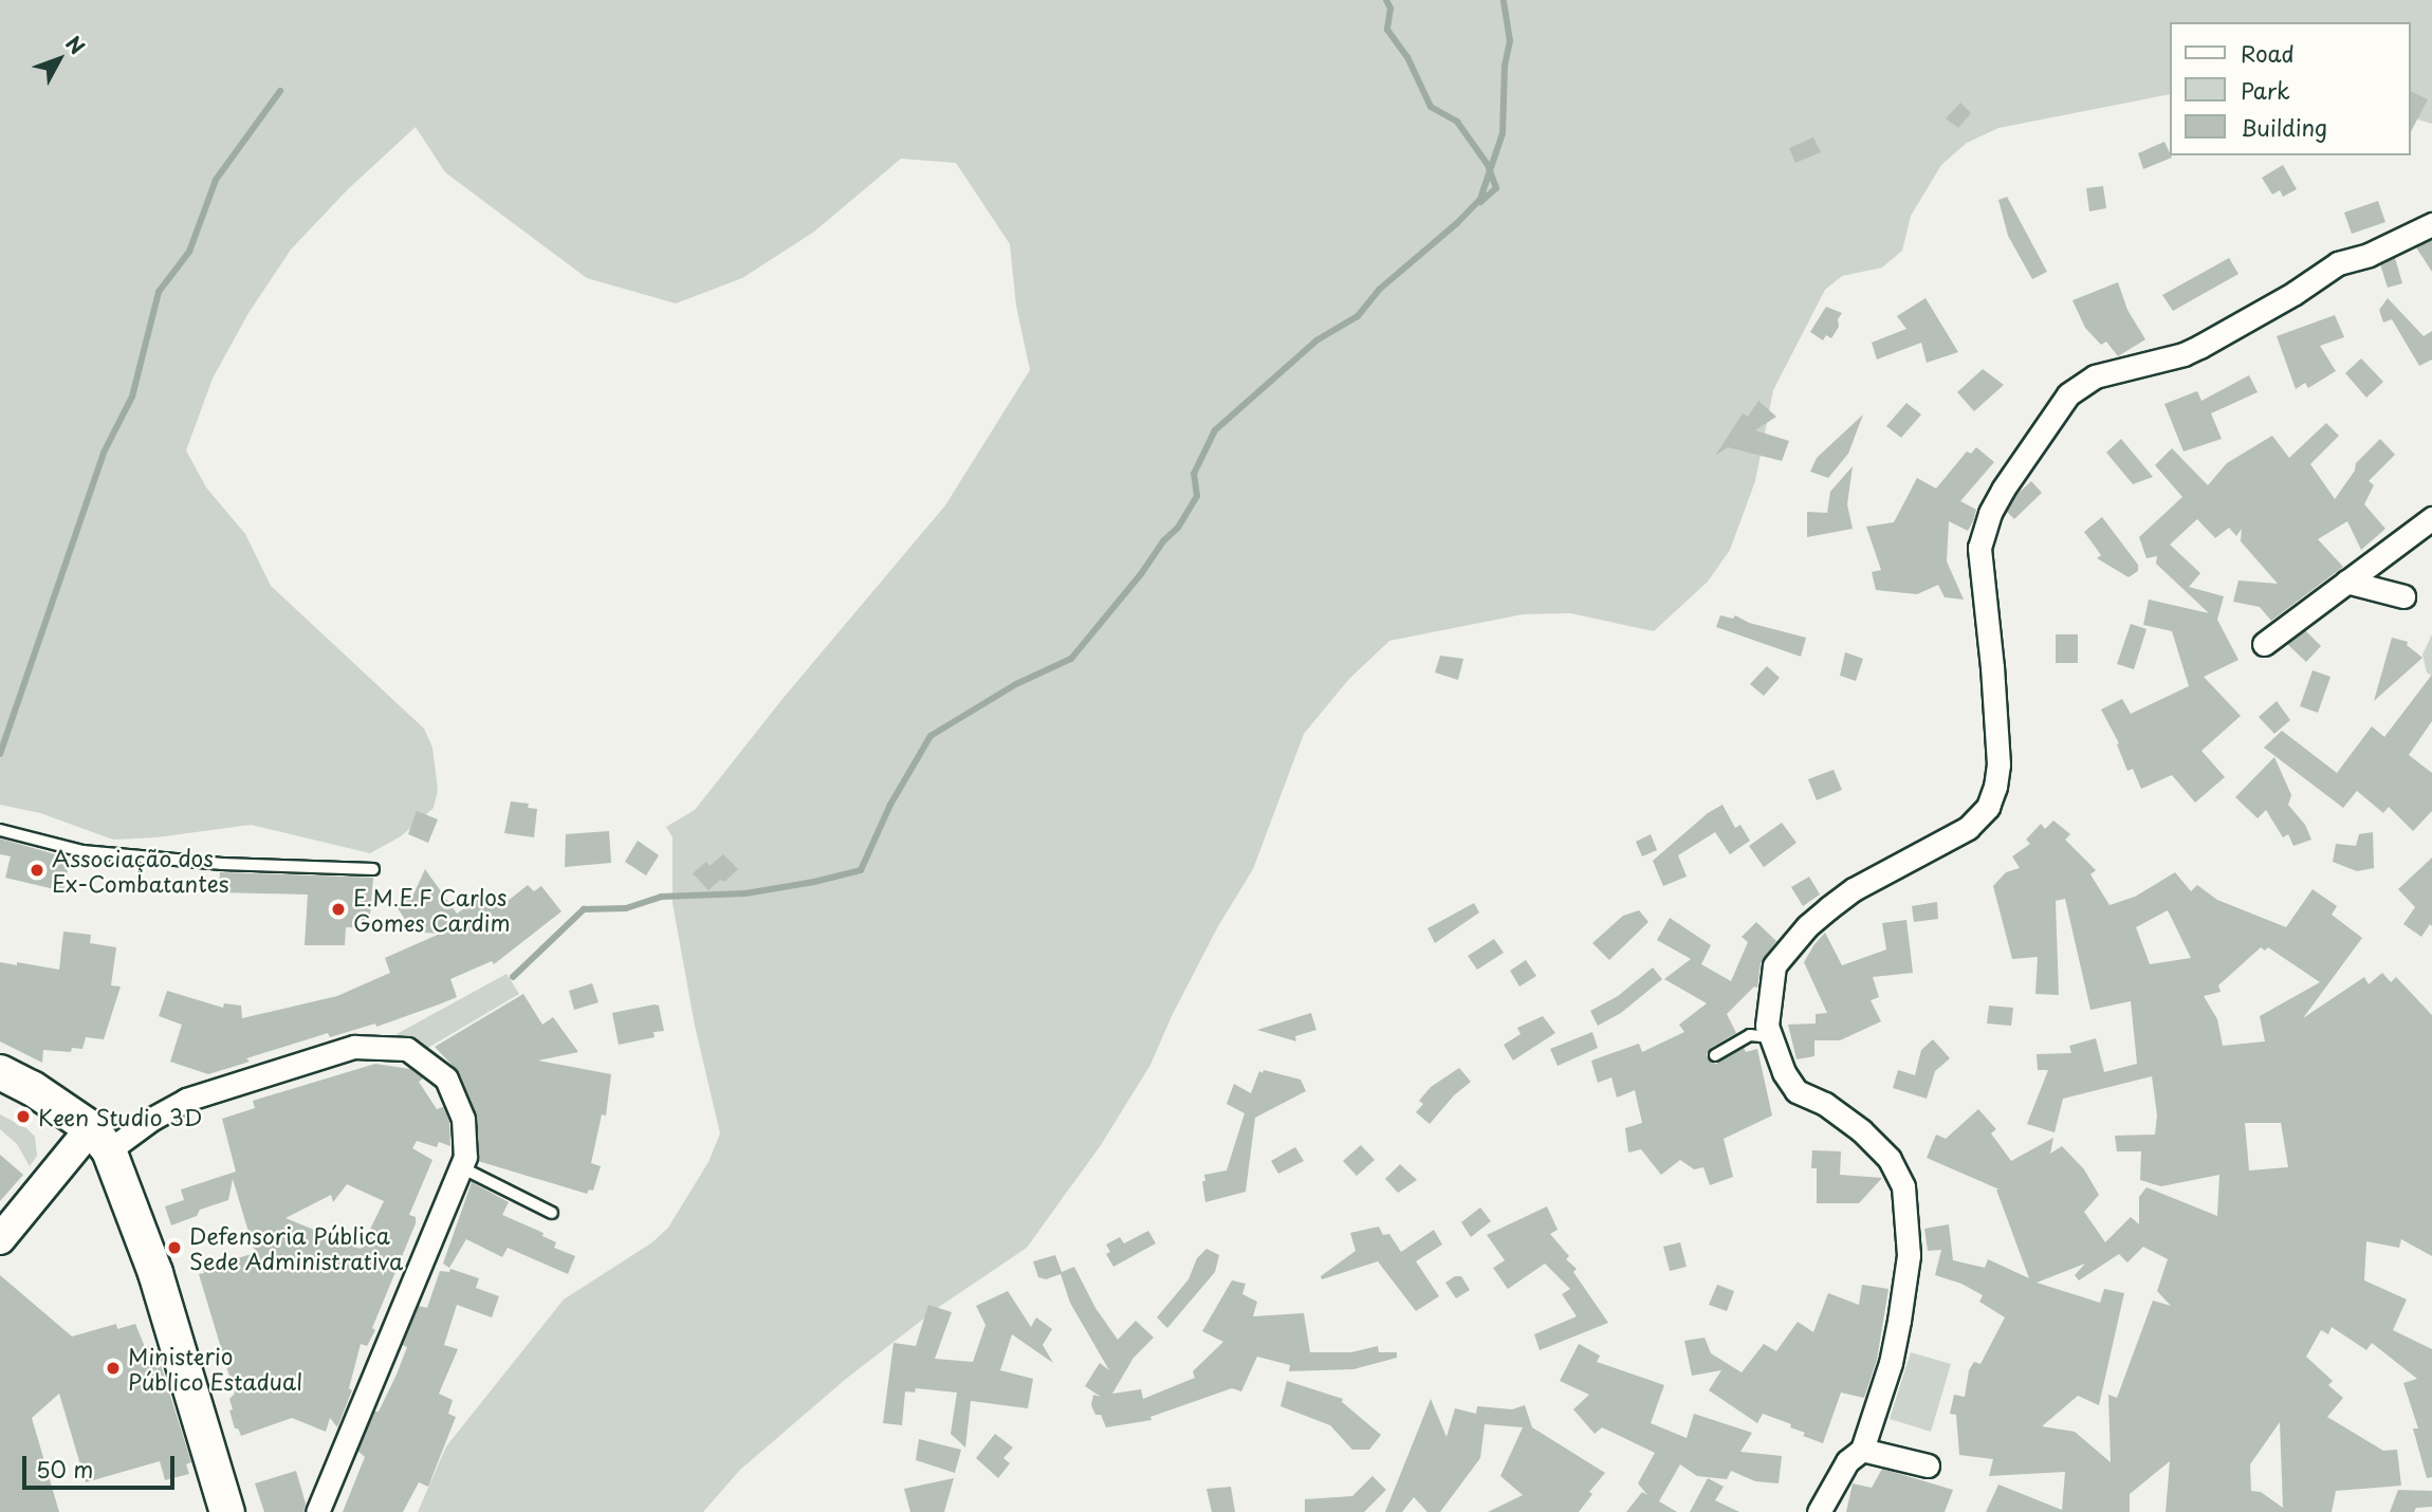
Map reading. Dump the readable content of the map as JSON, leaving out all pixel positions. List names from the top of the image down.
{
  "places": [
    "Associação dos Ex-Combatantes",
    "E.M.E.F Carlos Gomes Cardim",
    "Keen Studio 3D",
    "Defensoria Pública Sede Administrativa",
    "Ministerio Público Estadual"
  ],
  "legend": ["Road", "Park", "Building"],
  "scale_bar": "50 m",
  "north": "top right"
}
